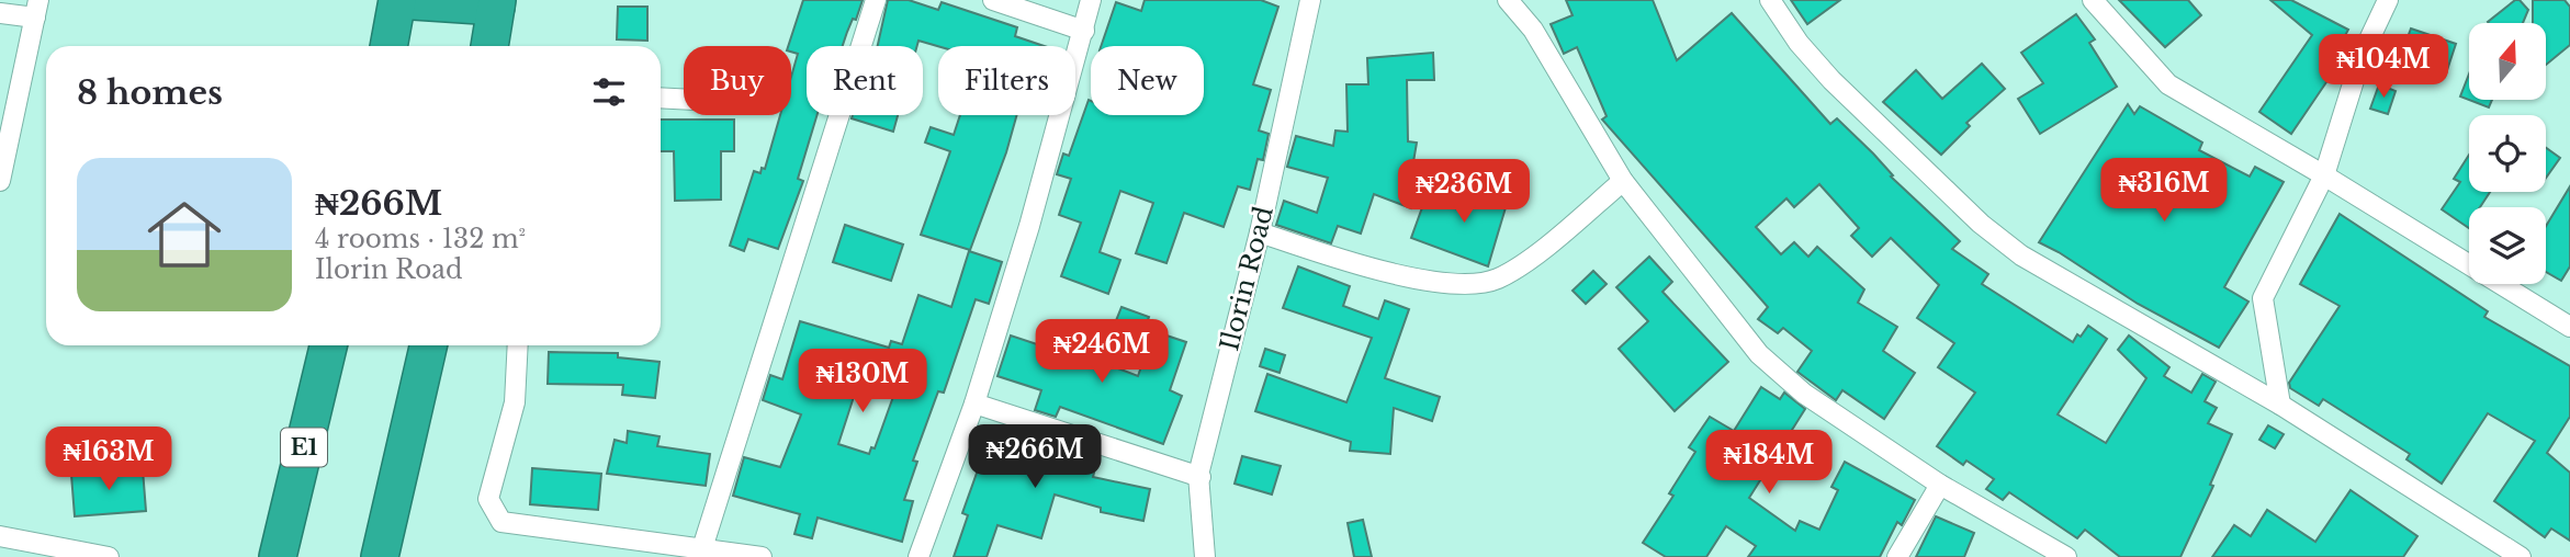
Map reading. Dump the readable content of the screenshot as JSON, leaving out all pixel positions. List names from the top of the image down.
{
  "streets": {
    "highway": ["E1"],
    "street": ["Ilorin Road"]
  },
  "north": "top",
  "page": {
    "price": [
      "₦104M",
      "₦316M",
      "₦236M",
      "₦246M",
      "₦130M",
      "₦266M",
      "₦163M",
      "₦184M"
    ],
    "chip": [
      "Buy",
      "Rent",
      "Filters",
      "New"
    ],
    "heading": "8 homes",
    "list": [
      {
        "name": "₦266M",
        "note": "4 rooms · 132 m² · Ilorin Road"
      }
    ]
  }
}
